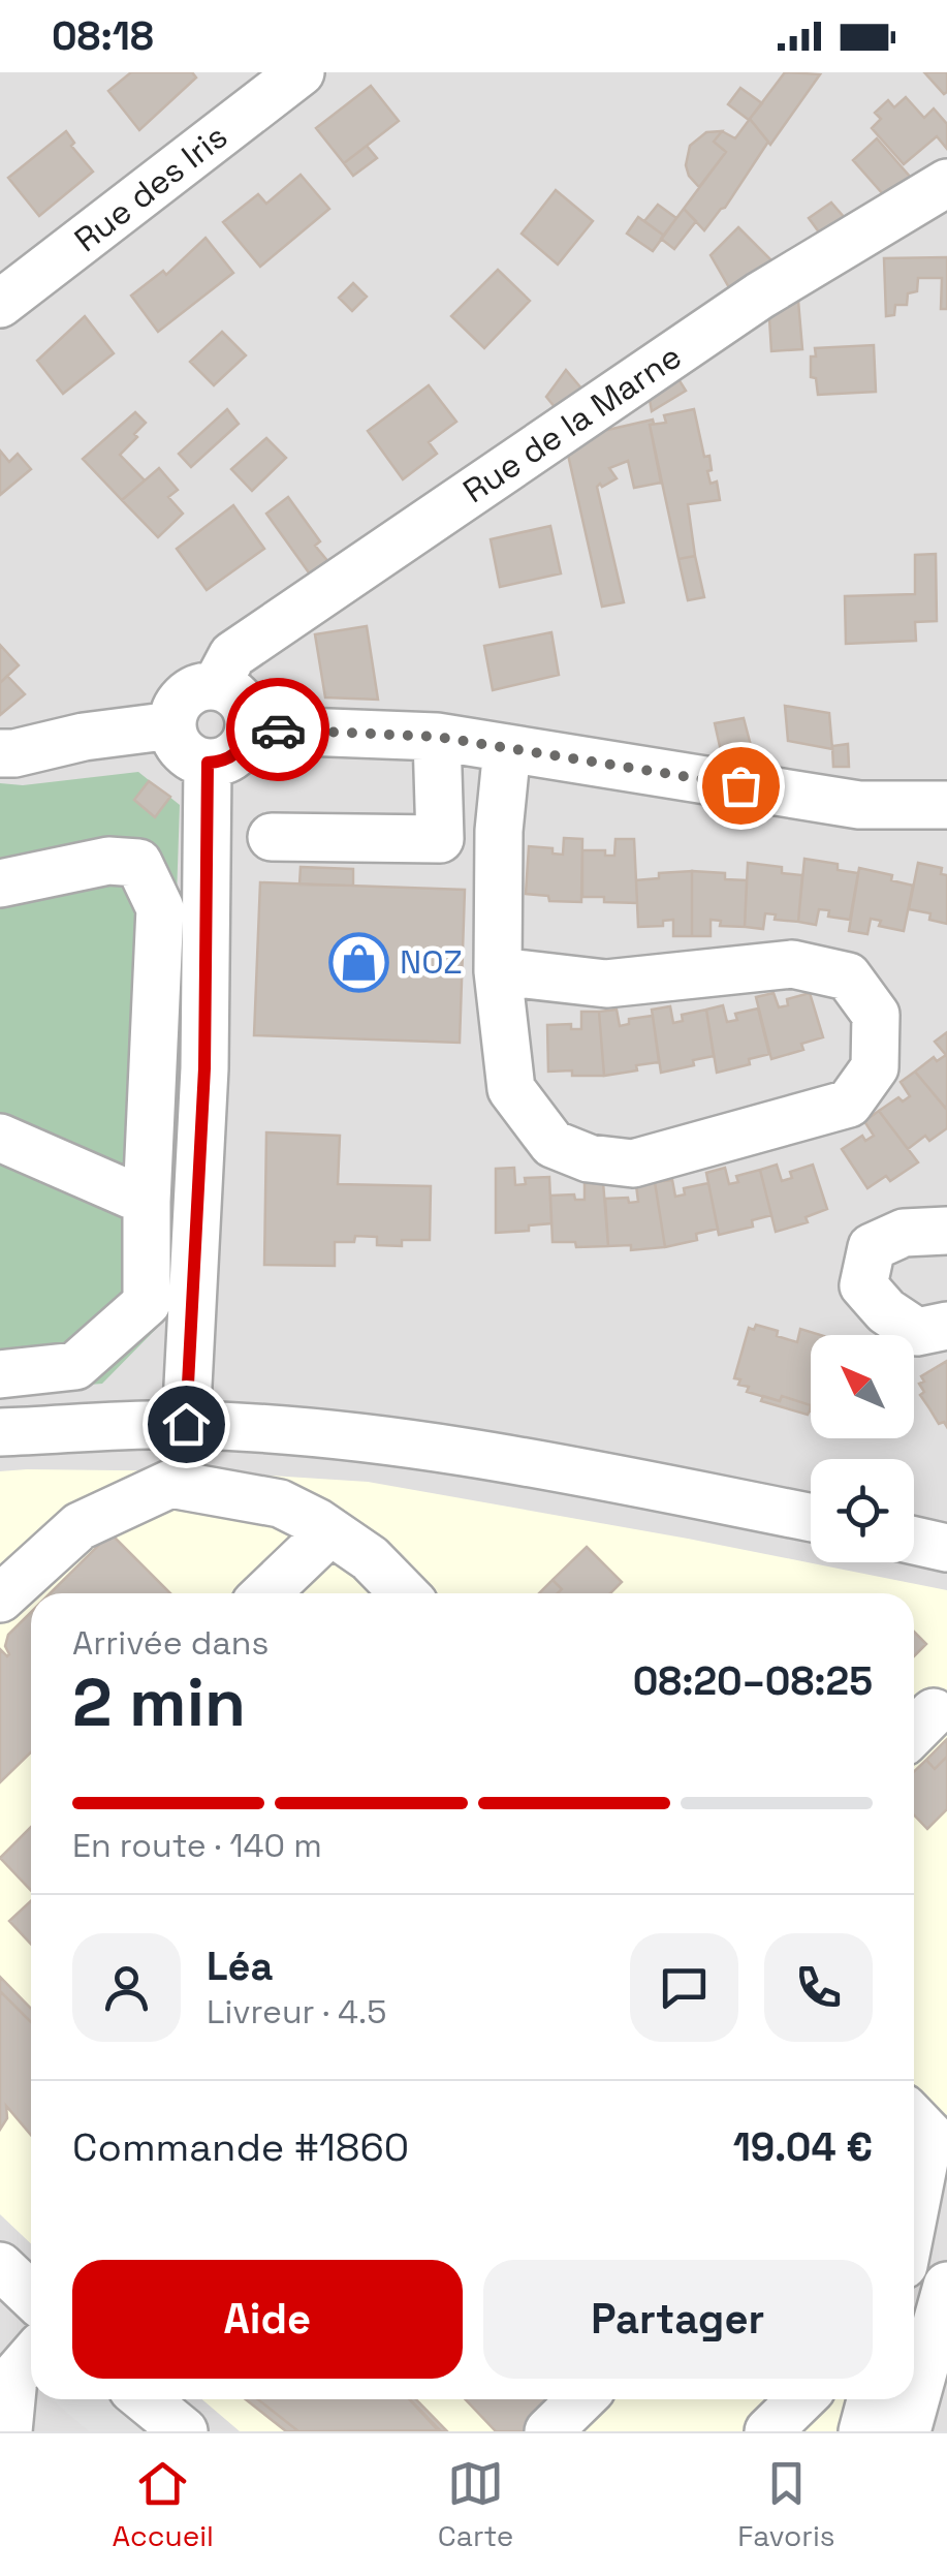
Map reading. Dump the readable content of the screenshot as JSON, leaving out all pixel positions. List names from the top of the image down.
{
  "streets": {
    "street": ["Rue des Iris", "Rue de la Marne"]
  },
  "places": {
    "shop": ["NOZ"]
  },
  "north": "top left",
  "page": {
    "status": "08:18",
    "heading": ["2 min", "Arrivée dans", "08:20–08:25"],
    "panel": [
      "Léa",
      "Livreur · 4.5",
      "Commande #1860",
      "19.04 €"
    ],
    "bar": "En route · 140 m",
    "buttons": ["Aide", "Partager"],
    "tabs": ["Accueil", "Carte", "Favoris"]
  }
}
